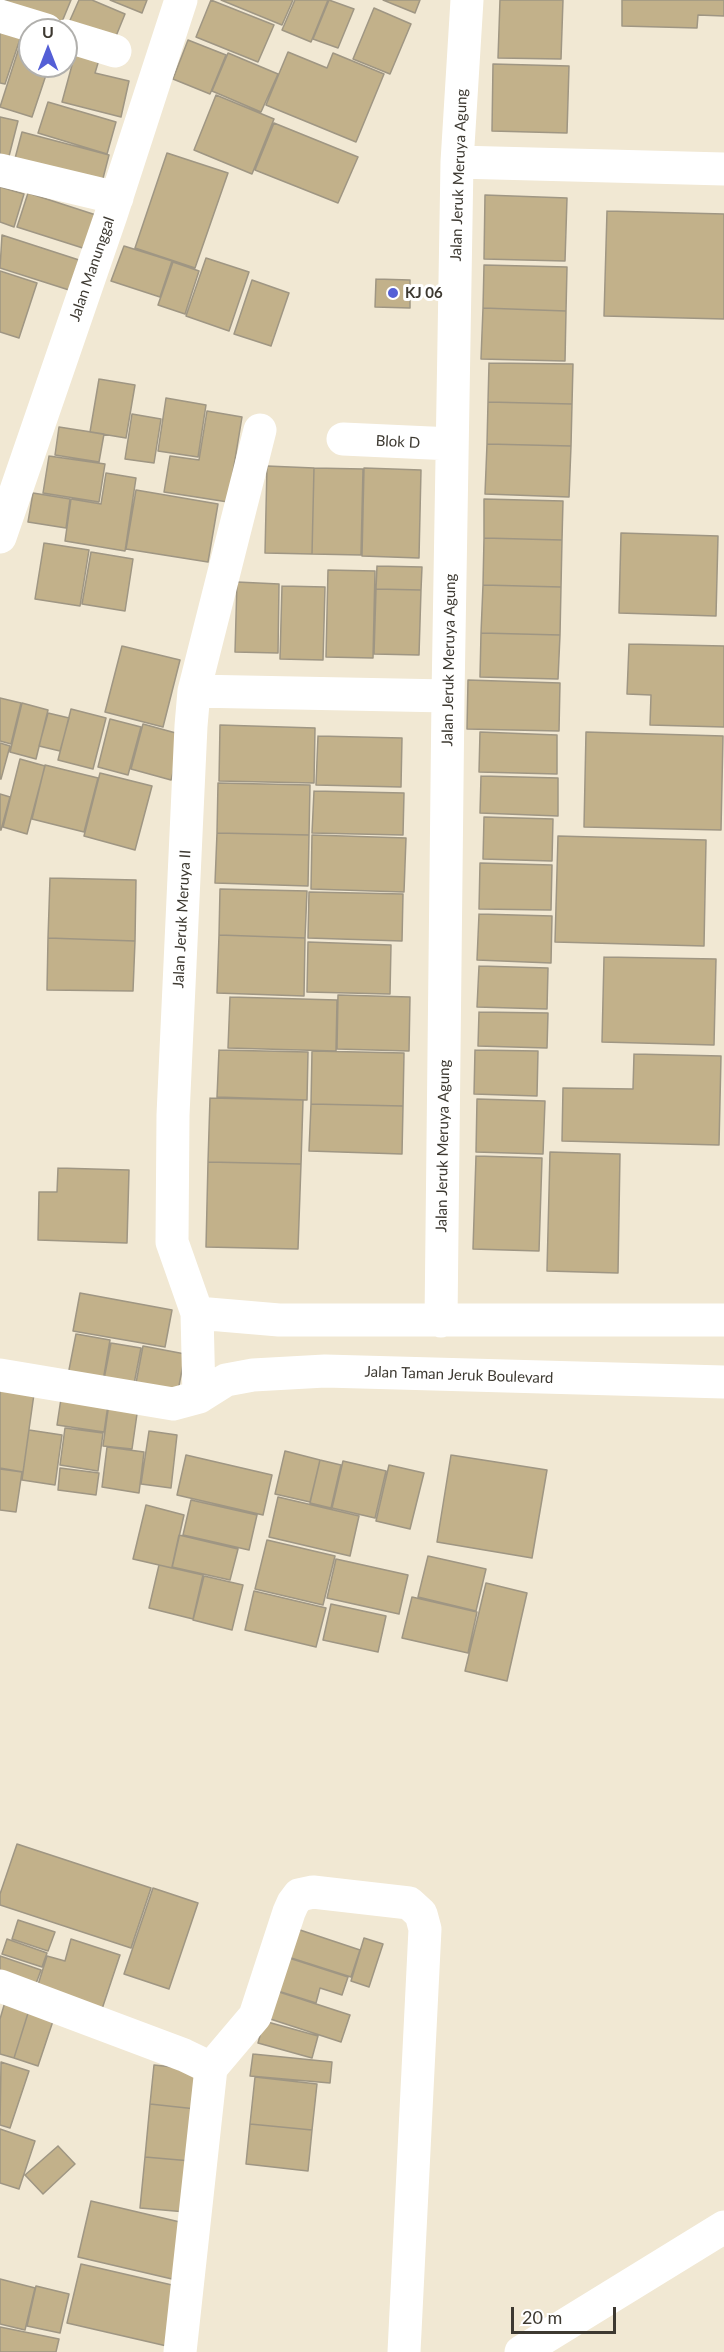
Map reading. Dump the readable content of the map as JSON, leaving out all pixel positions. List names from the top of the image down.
{
  "streets": {
    "street": [
      "Jalan Jeruk Meruya Agung",
      "Jalan Manunggal",
      "Blok D",
      "Jalan Jeruk Meruya II",
      "Jalan Taman Jeruk Boulevard"
    ]
  },
  "crossings": [
    ["Jalan Jeruk Meruya Agung", "Blok D"],
    ["Jalan Jeruk Meruya II", "Jalan Taman Jeruk Boulevard"]
  ],
  "places": ["KJ 06"],
  "scale_bar": "20 m",
  "north": "top"
}
